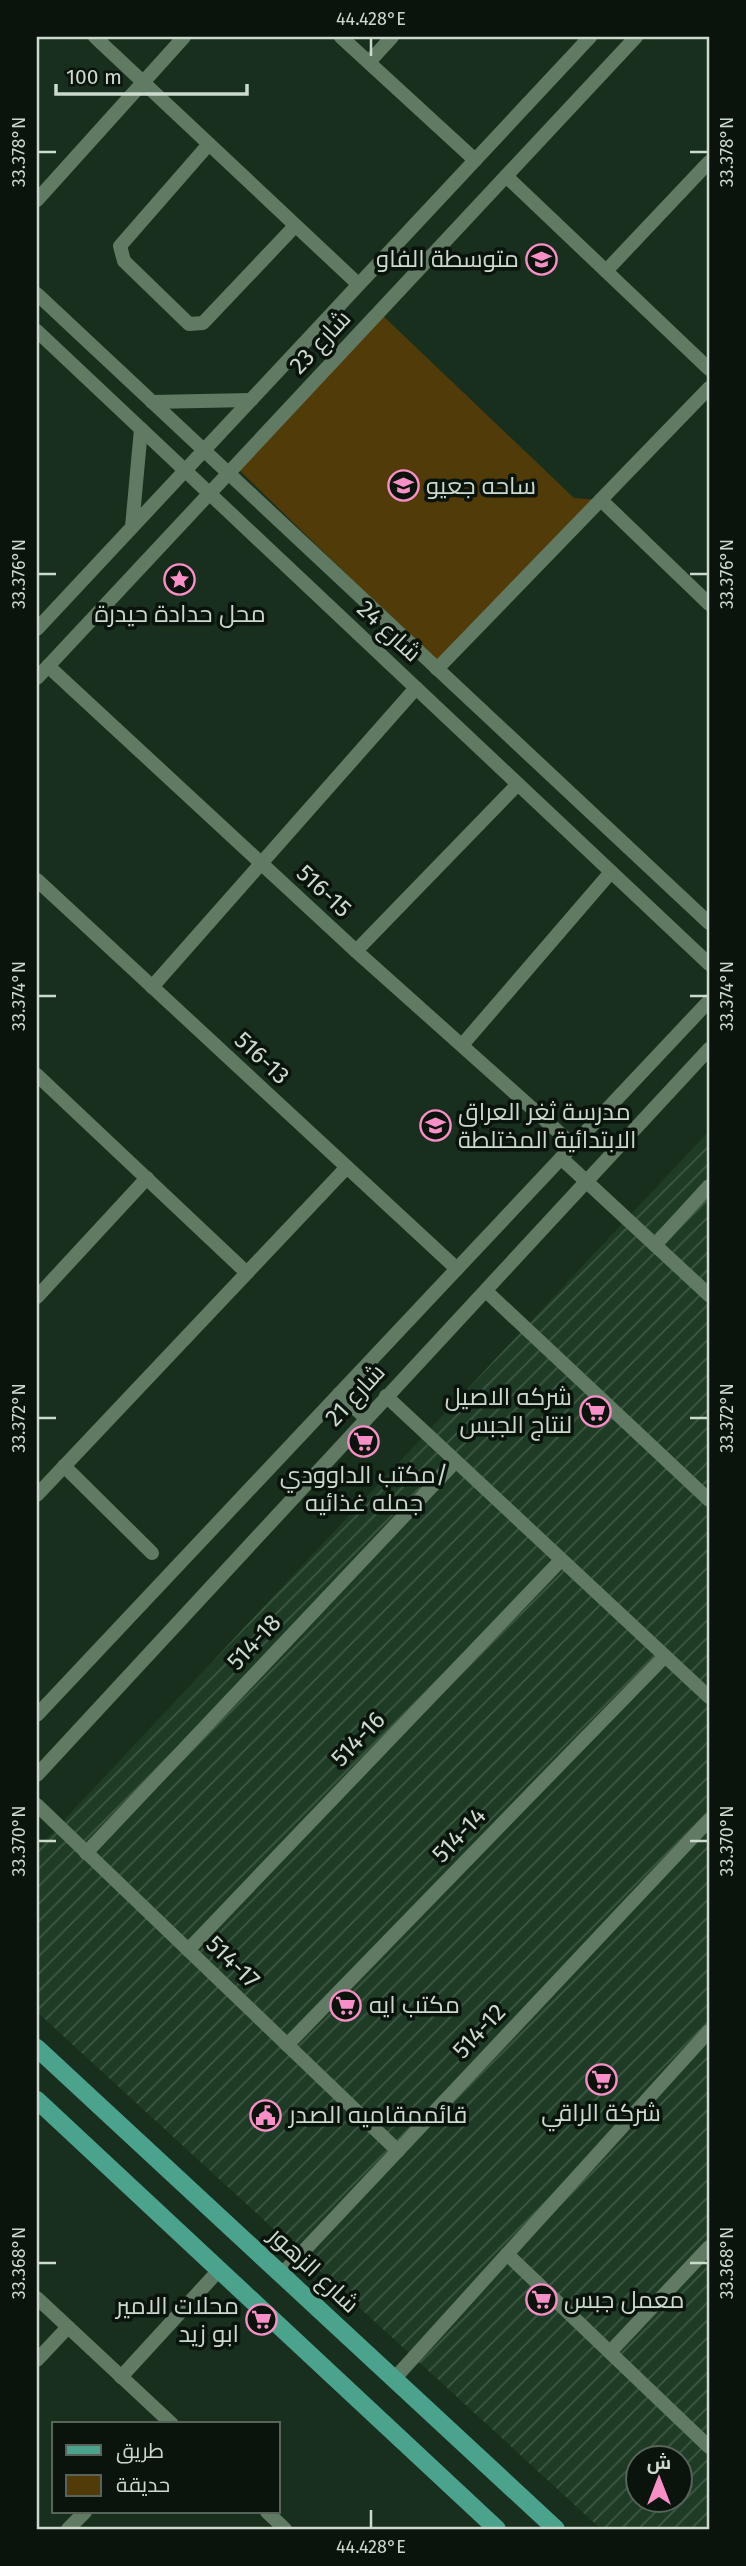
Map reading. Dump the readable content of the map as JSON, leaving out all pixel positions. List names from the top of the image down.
{
  "streets": {
    "main road": ["شارع الزهور"],
    "street": [
      "شارع 23",
      "شارع 24",
      "516-15",
      "516-13",
      "شارع 21",
      "514-18",
      "514-16",
      "514-14",
      "514-17",
      "514-12"
    ]
  },
  "crossings": [
    ["شارع 23", "شارع 24"],
    ["شارع 23", "516-15"],
    ["516-15", "شارع 21"],
    ["516-13", "شارع 21"],
    ["514-18", "514-17"],
    ["514-16", "514-17"],
    ["514-14", "514-17"],
    ["514-17", "514-12"],
    ["514-12", "شارع الزهور"]
  ],
  "places": {
    "school or university": ["متوسطة الفاو", "ساحه جعيو", "مدرسة ثغر العراق الابتدائية المختلطة"],
    "place": ["محل حدادة حيدرة"],
    "supermarket": [
      "شركه الاصيل لنتاج الجبس",
      "مكتب الداوودي/ جمله غذائيه",
      "مكتب ايه",
      "شركة الراقي",
      "معمل جبس",
      "محلات الامير ابو زيد"
    ],
    "public building": ["قائممقاميه الصدر"]
  },
  "legend": ["طريق", "حديقة"],
  "scale_bar": "100 m",
  "north": "top",
  "coordinates": [
    "44.428°E",
    "33.378°N",
    "33.376°N",
    "33.374°N",
    "33.372°N",
    "33.370°N",
    "33.368°N"
  ]
}
